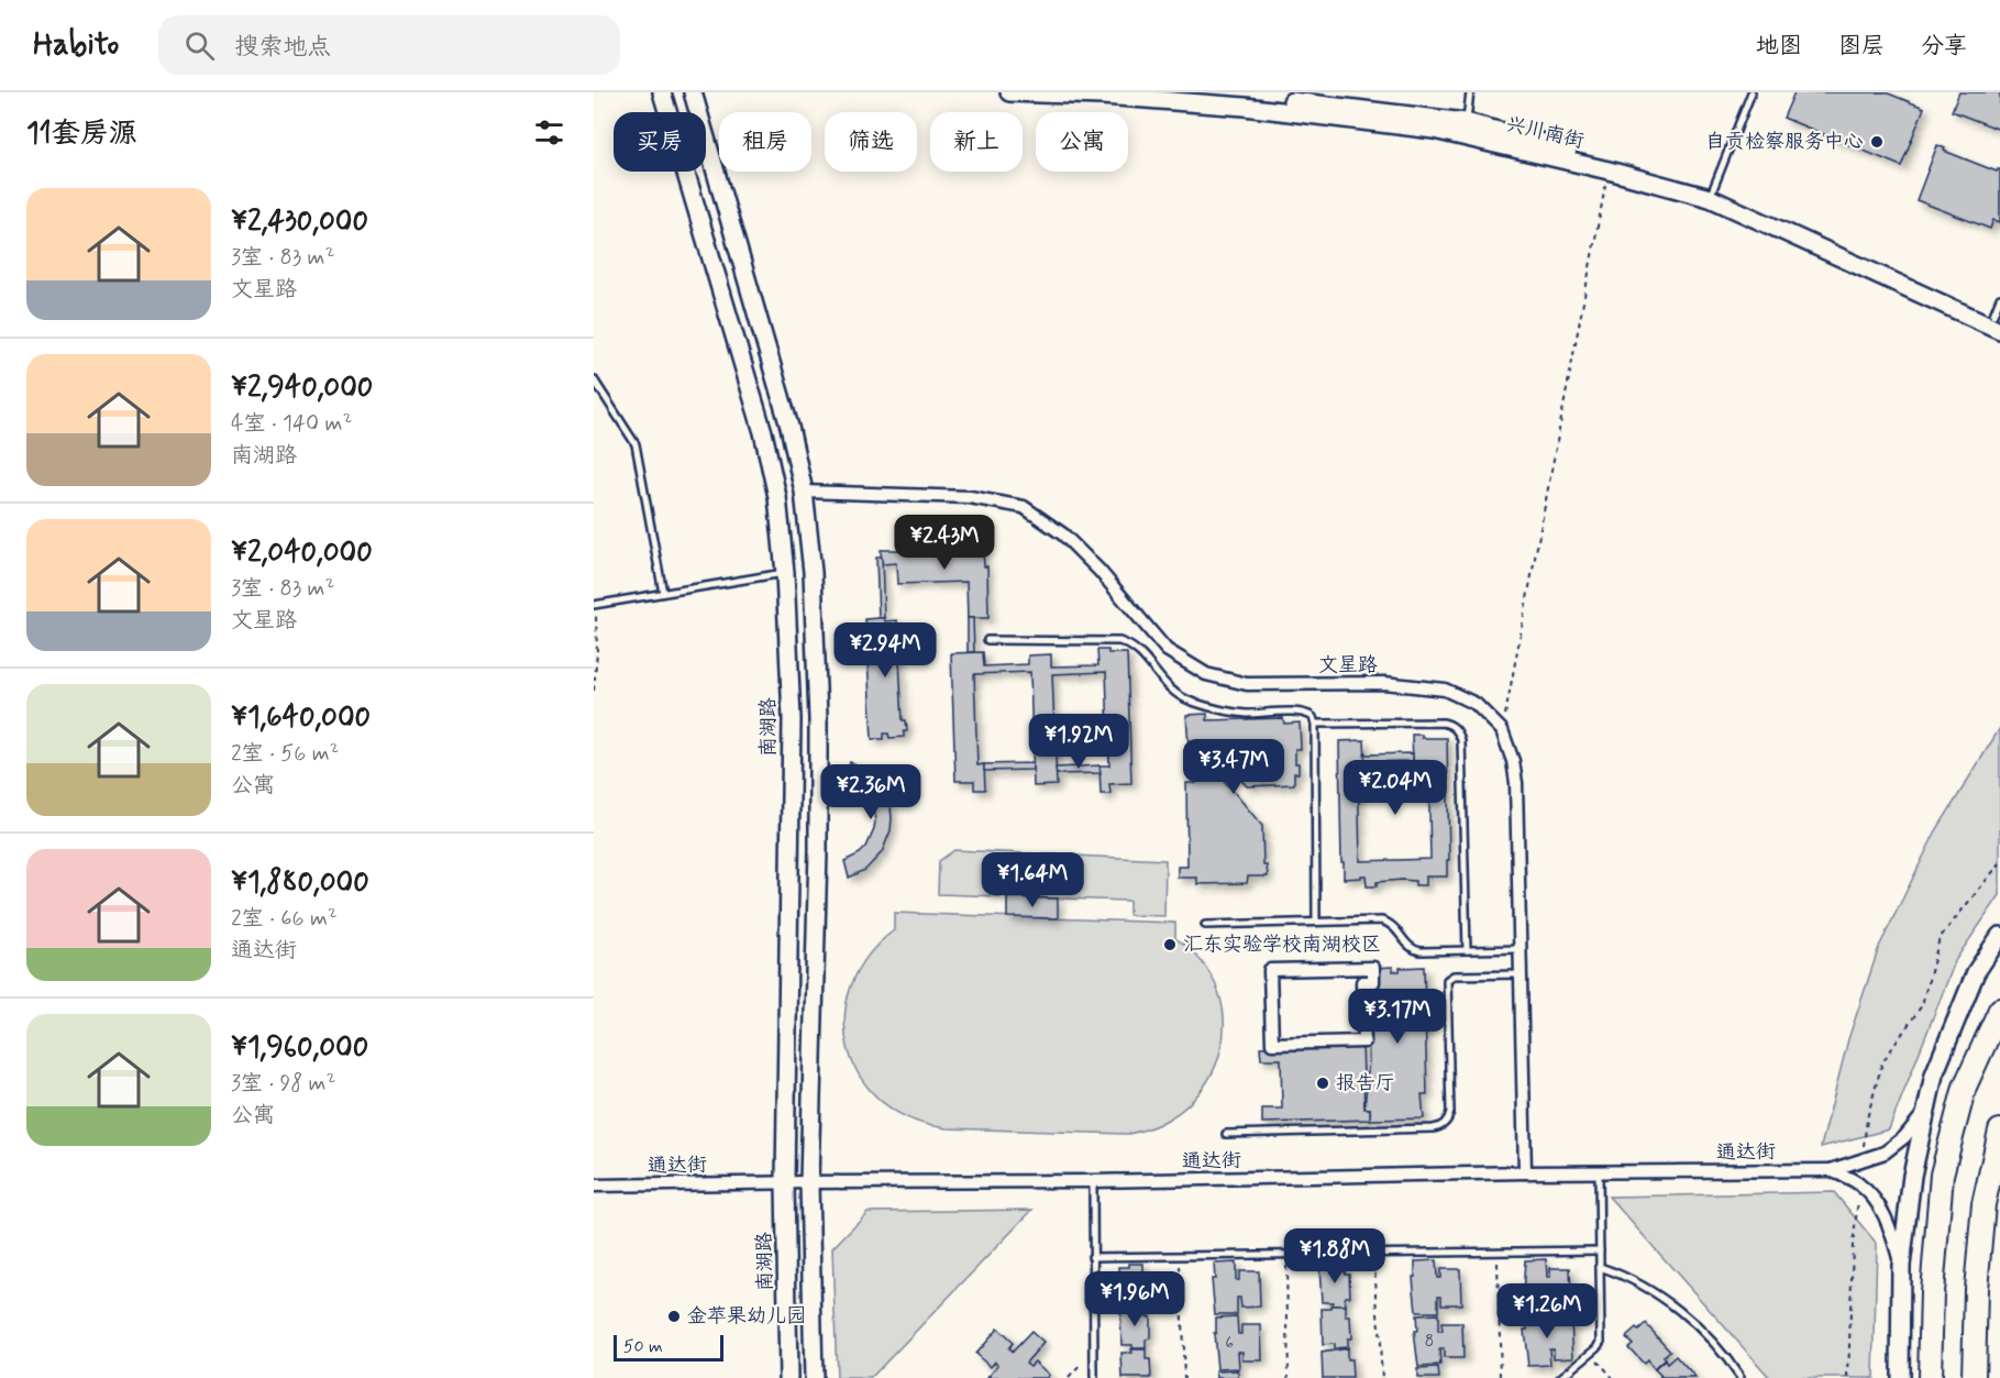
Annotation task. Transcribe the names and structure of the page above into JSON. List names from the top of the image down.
{
  "streets": {
    "main road": ["兴川南街", "南湖路"],
    "street": ["文星路", "通达街"]
  },
  "crossings": [
    ["文星路", "通达街"],
    ["南湖路", "通达街"]
  ],
  "places": [
    "自贡检察服务中心",
    "汇东实验学校南湖校区",
    "报告厅",
    "金苹果幼儿园"
  ],
  "house_numbers": ["8", "6"],
  "scale_bar": "50 m",
  "page": {
    "header": "Habito",
    "search": "搜索地点",
    "nav": ["地图", "图层", "分享"],
    "heading": "11套房源",
    "chip": [
      "买房",
      "租房",
      "筛选",
      "新上",
      "公寓"
    ],
    "list": [
      {
        "name": "¥2,430,000",
        "note": "3室 · 83 m² · 文星路"
      },
      {
        "name": "¥2,940,000",
        "note": "4室 · 140 m² · 南湖路"
      },
      {
        "name": "¥2,040,000",
        "note": "3室 · 83 m² · 文星路"
      },
      {
        "name": "¥1,640,000",
        "note": "2室 · 56 m² · 公寓"
      },
      {
        "name": "¥1,880,000",
        "note": "2室 · 66 m² · 通达街"
      },
      {
        "name": "¥1,960,000",
        "note": "3室 · 98 m² · 公寓"
      }
    ],
    "price": [
      "¥2.43M",
      "¥2.94M",
      "¥1.92M",
      "¥3.47M",
      "¥2.04M",
      "¥2.36M",
      "¥1.64M",
      "¥3.17M",
      "¥1.88M",
      "¥1.96M",
      "¥1.26M"
    ],
    "scale": "50 m"
  }
}
